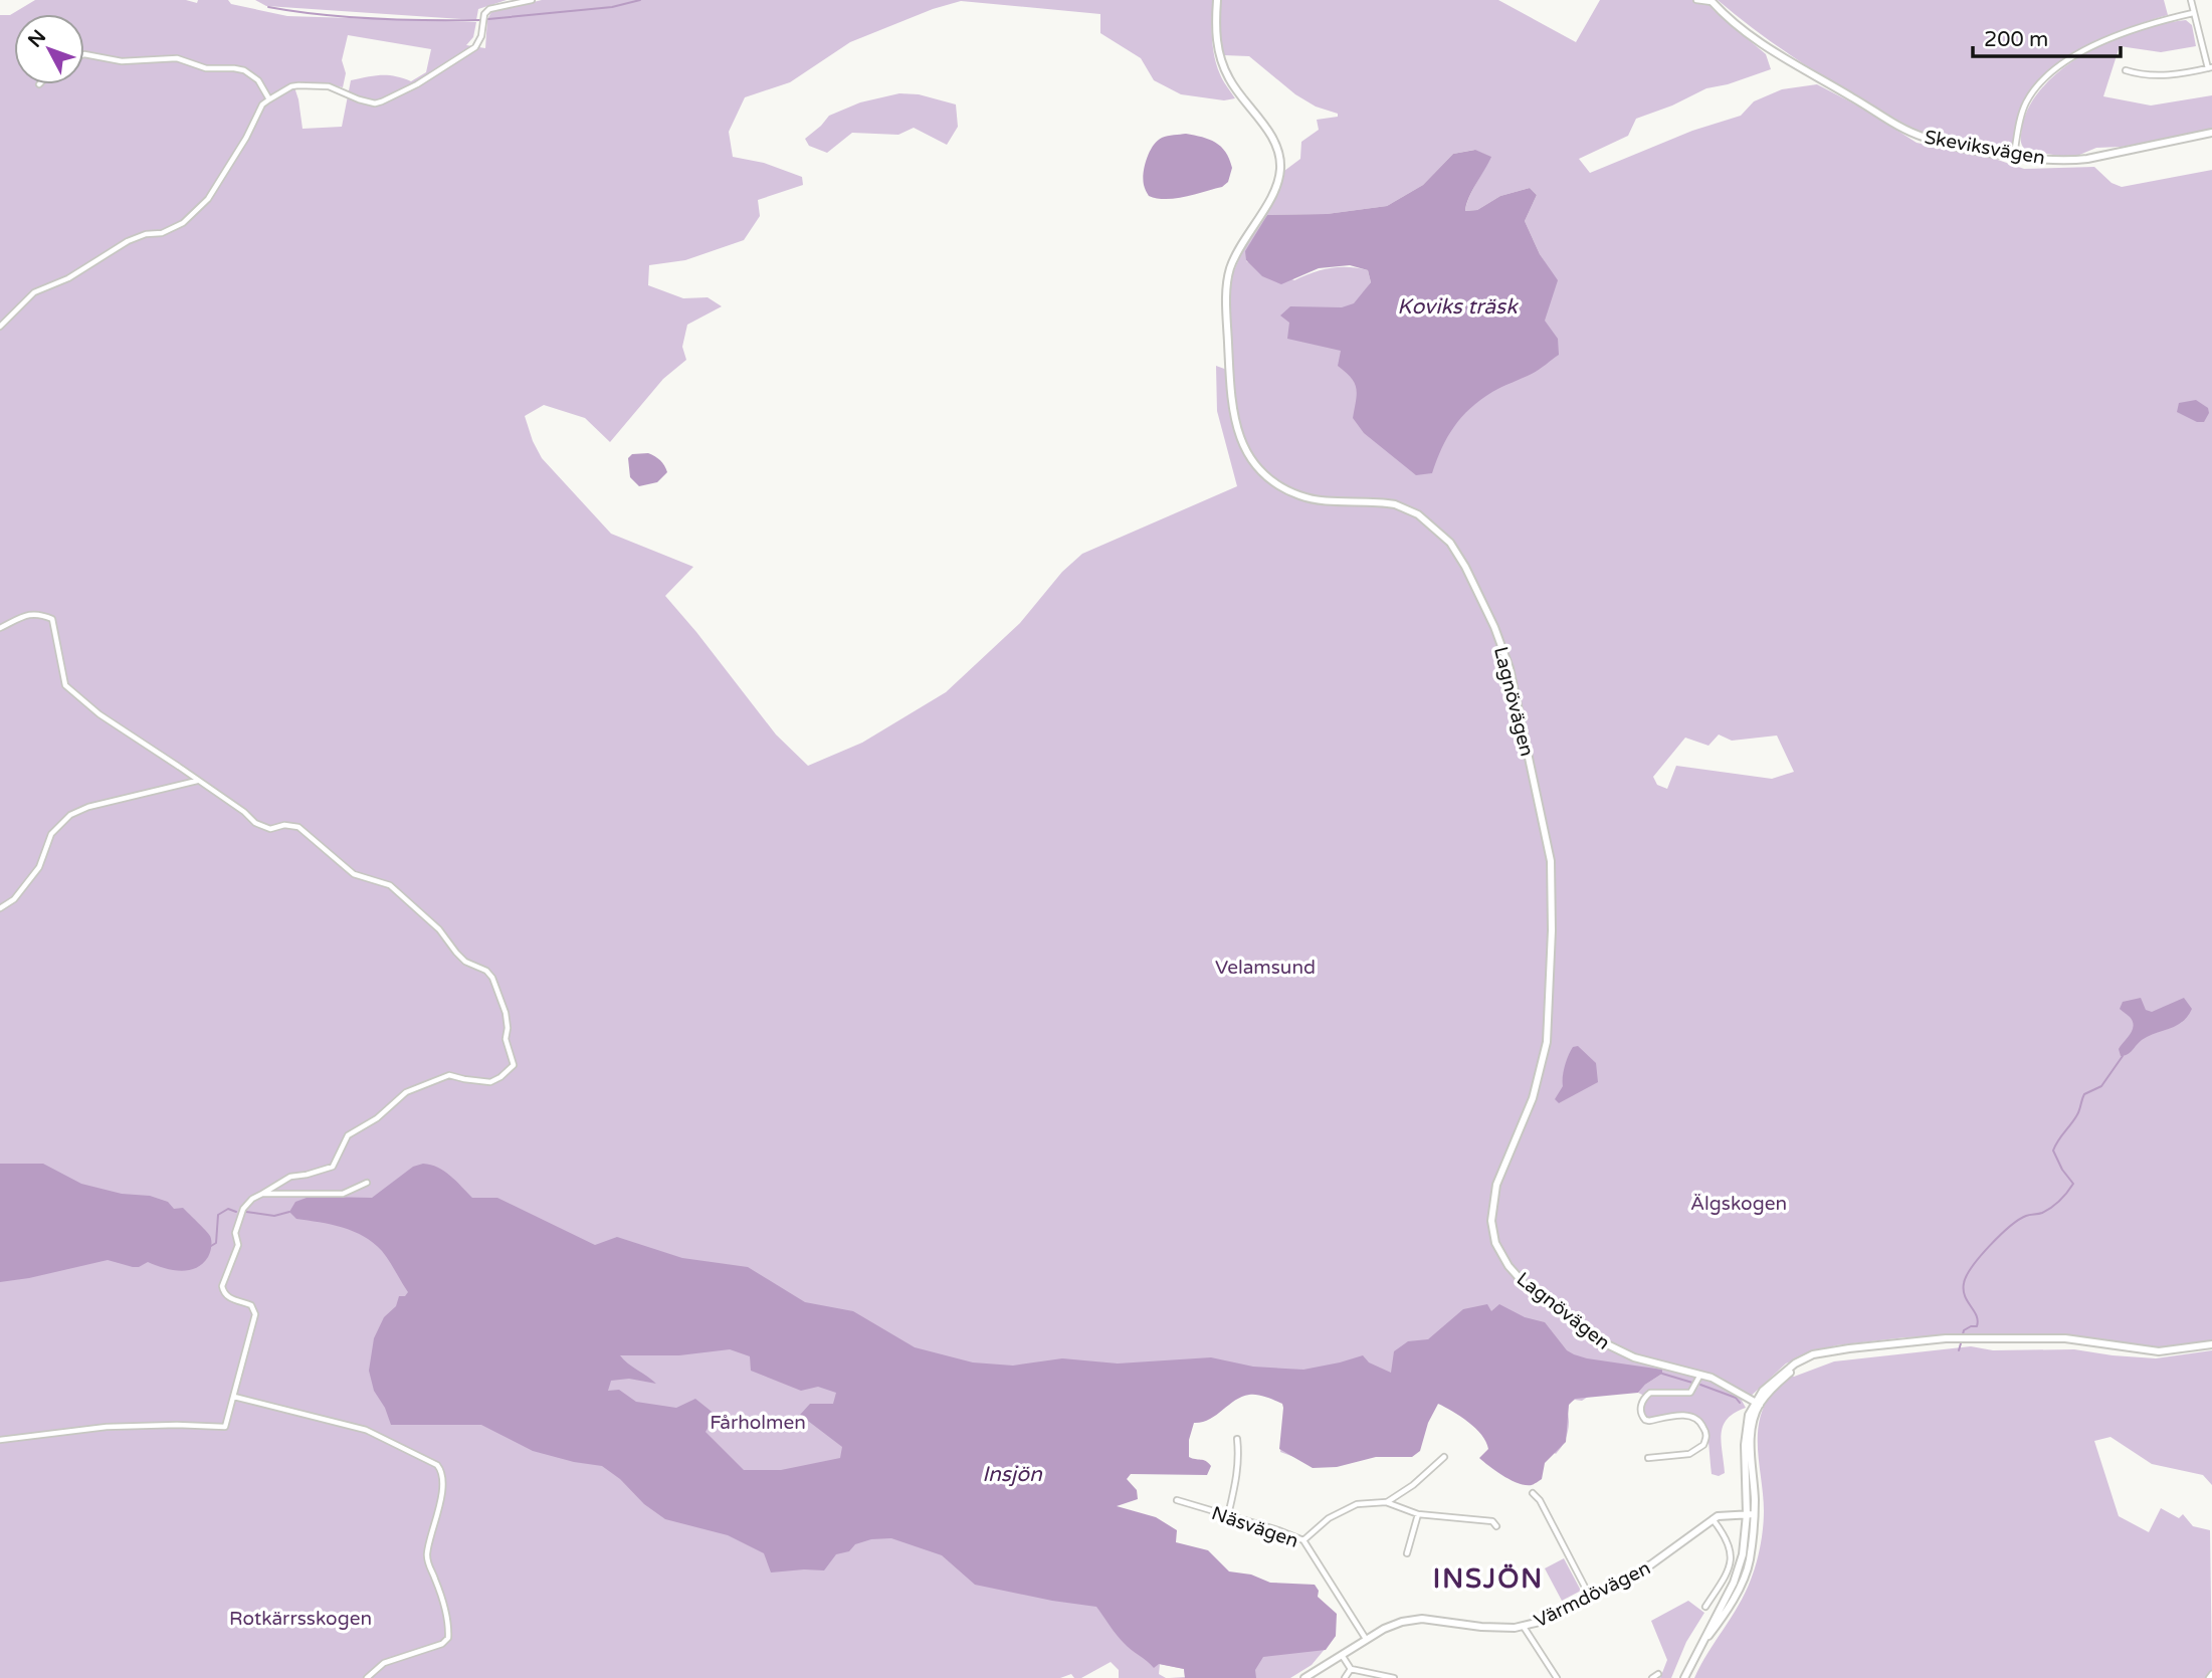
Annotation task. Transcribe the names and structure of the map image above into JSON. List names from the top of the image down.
{
  "streets": {
    "street": [
      "Skeviksvägen",
      "Lagnövägen",
      "Näsvägen",
      "Värmdövägen"
    ]
  },
  "crossings": [
    ["Näsvägen", "Värmdövägen"]
  ],
  "districts": ["INSJÖN"],
  "water": ["Koviks träsk", "Insjön"],
  "parks": [
    "Velamsund",
    "Älgskogen",
    "Fårholmen",
    "Rotkärrsskogen"
  ],
  "scale_bar": "200 m",
  "north": "top left"
}
